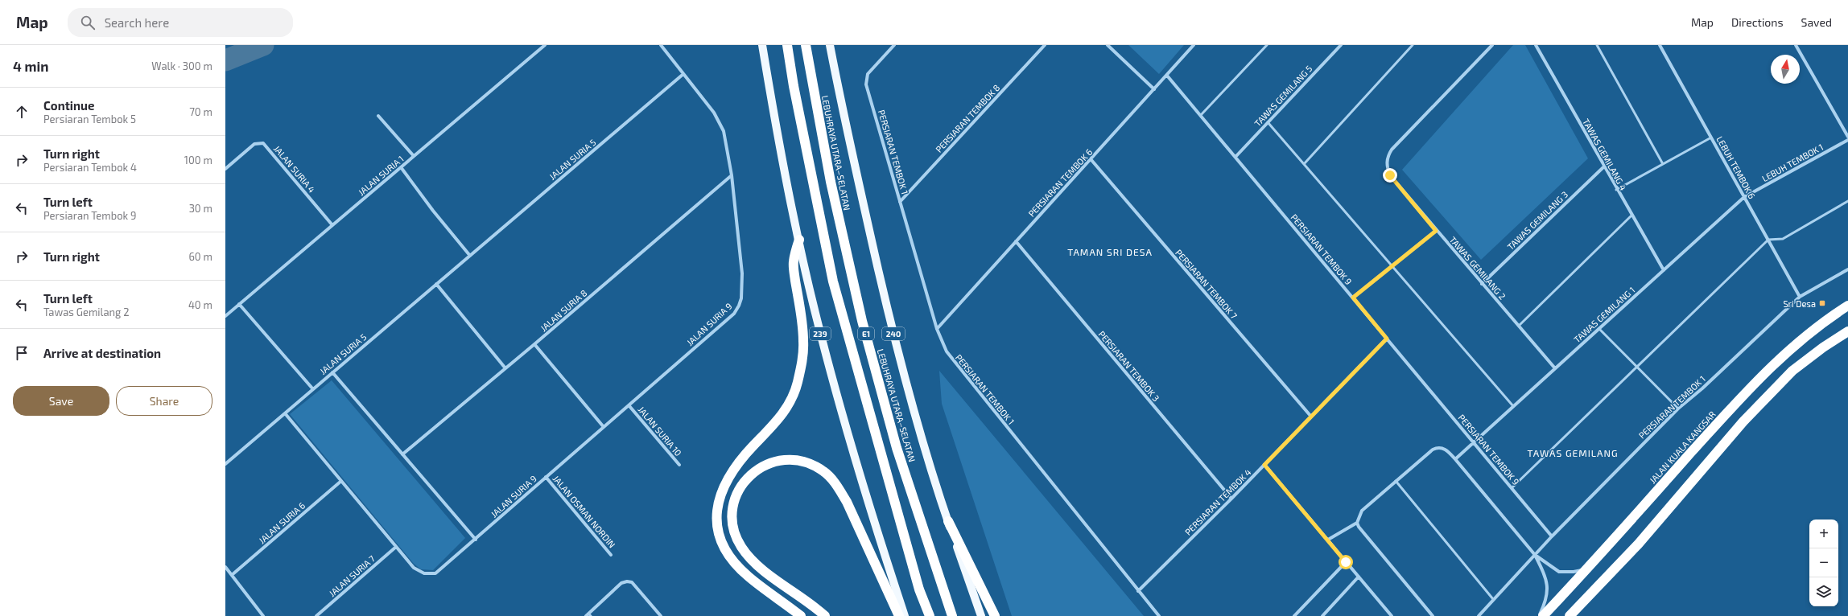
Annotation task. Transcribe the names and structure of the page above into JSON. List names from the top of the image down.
{
  "streets": {
    "highway": ["LEBUHRAYA UTARA–SELATAN", "E1", "JALAN KUALA KANGSAR"],
    "main road": ["239", "240"],
    "street": [
      "TAWAS GEMILANG 5",
      "PERSIARAN TEMBOK 8",
      "PERSIARAN TEMBOK 1",
      "TAWAS GEMILANG 4",
      "JALAN SURIA 5",
      "LEBUH TEMBOK 1",
      "LEBUH TEMBOK 6",
      "JALAN SURIA 4",
      "JALAN SURIA 1",
      "PERSIARAN TEMBOK 6",
      "TAWAS GEMILANG 3",
      "PERSIARAN TEMBOK 9",
      "TAWAS GEMILANG 2",
      "PERSIARAN TEMBOK 7",
      "JALAN SURIA 8",
      "TAWAS GEMILANG 1",
      "JALAN SURIA 9",
      "PERSIARAN TEMBOK 3",
      "JALAN SURIA 10",
      "PERSIARAN TEMBOK 4",
      "JALAN OSMAN NORDIN",
      "JALAN SURIA 6",
      "JALAN SURIA 7"
    ]
  },
  "crossings": [
    ["TAWAS GEMILANG 5", "PERSIARAN TEMBOK 9"],
    ["PERSIARAN TEMBOK 8", "PERSIARAN TEMBOK 1"],
    ["PERSIARAN TEMBOK 1", "LEBUH TEMBOK 6"],
    ["PERSIARAN TEMBOK 1", "PERSIARAN TEMBOK 6"],
    ["PERSIARAN TEMBOK 1", "PERSIARAN TEMBOK 9"],
    ["PERSIARAN TEMBOK 1", "PERSIARAN TEMBOK 4"],
    ["TAWAS GEMILANG 4", "TAWAS GEMILANG 3"],
    ["TAWAS GEMILANG 4", "TAWAS GEMILANG 1"],
    ["JALAN SURIA 5", "JALAN SURIA 9"],
    ["LEBUH TEMBOK 1", "LEBUH TEMBOK 6"],
    ["LEBUH TEMBOK 1", "TAWAS GEMILANG 1"],
    ["LEBUH TEMBOK 6", "TAWAS GEMILANG 1"],
    ["JALAN SURIA 4", "JALAN SURIA 1"],
    ["PERSIARAN TEMBOK 6", "PERSIARAN TEMBOK 9"],
    ["PERSIARAN TEMBOK 6", "PERSIARAN TEMBOK 7"],
    ["PERSIARAN TEMBOK 6", "PERSIARAN TEMBOK 3"],
    ["TAWAS GEMILANG 3", "TAWAS GEMILANG 2"],
    ["PERSIARAN TEMBOK 9", "TAWAS GEMILANG 1"],
    ["PERSIARAN TEMBOK 9", "PERSIARAN TEMBOK 4"],
    ["TAWAS GEMILANG 2", "TAWAS GEMILANG 1"],
    ["PERSIARAN TEMBOK 7", "PERSIARAN TEMBOK 4"],
    ["JALAN SURIA 8", "JALAN SURIA 9"],
    ["JALAN SURIA 9", "JALAN SURIA 10"],
    ["JALAN SURIA 9", "JALAN OSMAN NORDIN"],
    ["JALAN SURIA 9", "JALAN SURIA 6"],
    ["JALAN SURIA 9", "JALAN SURIA 7"],
    ["PERSIARAN TEMBOK 3", "PERSIARAN TEMBOK 4"]
  ],
  "districts": ["TAMAN SRI DESA", "TAWAS GEMILANG"],
  "places": {
    "transit": ["Sri Desa"]
  },
  "north": "top",
  "page": {
    "header": "Map",
    "search": "Search here",
    "nav": ["Map", "Directions", "Saved"],
    "heading": ["4 min", "Walk · 300 m"],
    "list": [
      ["Continue", "Persiaran Tembok 5", "70 m"],
      ["Turn right", "Persiaran Tembok 4", "100 m"],
      ["Turn left", "Persiaran Tembok 9", "30 m"],
      ["Turn right", "60 m"],
      ["Turn left", "Tawas Gemilang 2", "40 m"],
      "Arrive at destination"
    ],
    "buttons": ["Save", "Share"],
    "map_buttons": ["+", "−"]
  }
}
